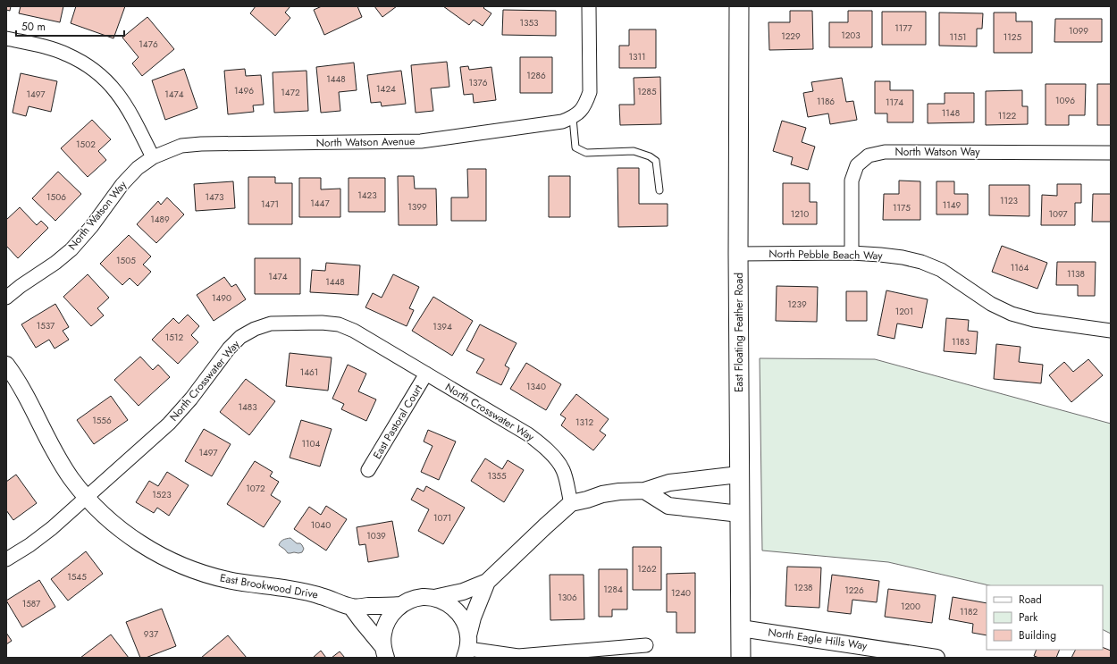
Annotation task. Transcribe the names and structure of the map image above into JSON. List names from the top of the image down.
{
  "streets": {
    "main road": ["East Floating Feather Road"],
    "street": [
      "North Watson Avenue",
      "North Watson Way",
      "North Pebble Beach Way",
      "North Crosswater Way",
      "East Pastoral Court",
      "East Brookwood Drive",
      "North Eagle Hills Way"
    ]
  },
  "crossings": [
    ["North Watson Avenue", "North Watson Way"],
    ["North Watson Way", "North Pebble Beach Way"],
    ["North Pebble Beach Way", "East Floating Feather Road"],
    ["East Floating Feather Road", "North Eagle Hills Way"],
    ["North Crosswater Way", "East Pastoral Court"],
    ["North Crosswater Way", "East Brookwood Drive"]
  ],
  "house_numbers": [
    "1353",
    "1177",
    "1099",
    "1203",
    "1229",
    "1151",
    "1125",
    "1476",
    "1311",
    "1286",
    "1448",
    "1376",
    "1424",
    "1496",
    "1285",
    "1472",
    "1497",
    "1474",
    "1096",
    "1186",
    "1174",
    "1148",
    "1122",
    "1502",
    "1423",
    "1506",
    "1473",
    "1123",
    "1447",
    "1471",
    "1149",
    "1399",
    "1175",
    "1210",
    "1097",
    "1489",
    "1505",
    "1164",
    "1138",
    "1474",
    "1448",
    "1490",
    "1239",
    "1201",
    "1537",
    "1394",
    "1512",
    "1183",
    "1461",
    "1340",
    "1483",
    "1556",
    "1312",
    "1104",
    "1497",
    "1355",
    "1072",
    "1523",
    "1071",
    "1040",
    "1039",
    "1262",
    "1545",
    "1238",
    "1284",
    "1226",
    "1240",
    "1306",
    "1587",
    "1200",
    "1182",
    "937"
  ],
  "legend": ["Road", "Park", "Building"],
  "scale_bar": "50 m"
}
